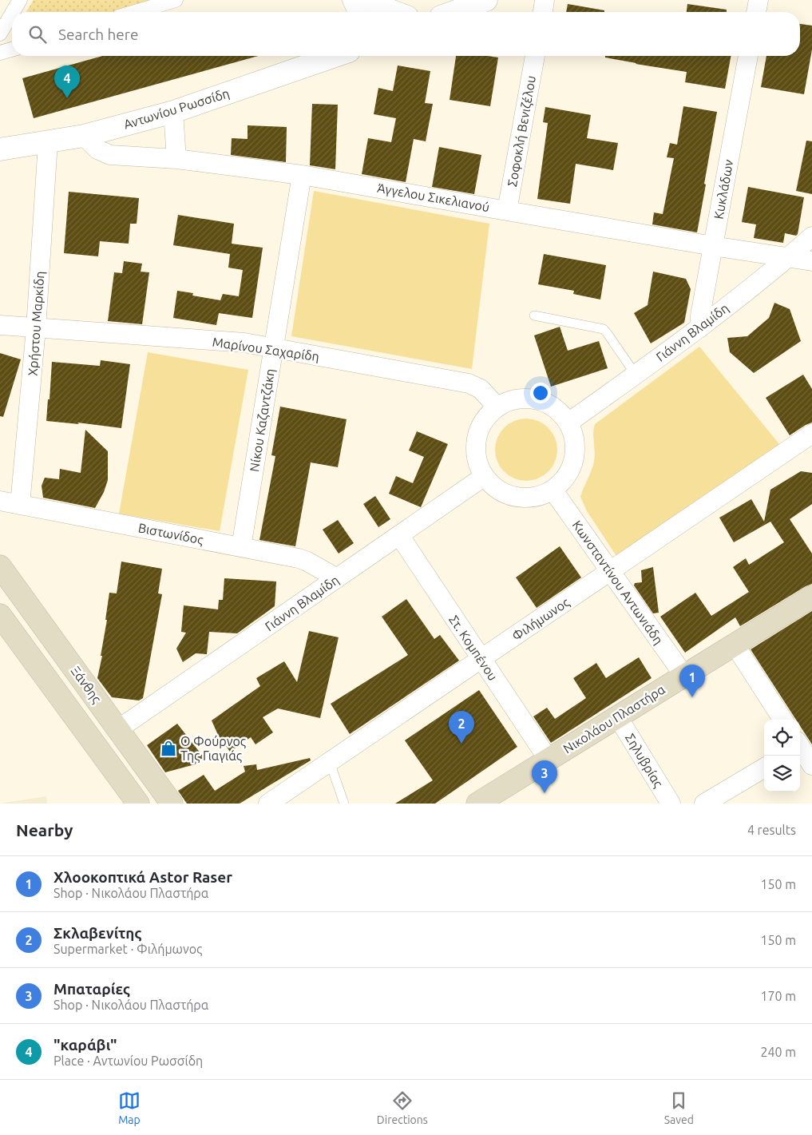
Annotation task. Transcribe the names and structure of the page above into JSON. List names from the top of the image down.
{
  "streets": {
    "main road": ["Ξάνθης", "Νικολάου Πλαστήρα"],
    "street": [
      "Αντωνίου Ρωσσίδη",
      "Σοφοκλή Βενιζέλου",
      "Κυκλάδων",
      "Άγγελου Σικελιανού",
      "Χρήστου Μαρκίδη",
      "Γιάννη Βλαμίδη",
      "Μαρίνου Σαχαρίδη",
      "Νίκου Καζαντζάκη",
      "Βιστωνίδος",
      "Κωνσταντίνου Αντωνιάδη",
      "Φιλήμωνος",
      "Στ. Κομπένου",
      "Σηλυβρίας"
    ]
  },
  "crossings": [
    ["Αντωνίου Ρωσσίδη", "Άγγελου Σικελιανού"],
    ["Αντωνίου Ρωσσίδη", "Χρήστου Μαρκίδη"],
    ["Σοφοκλή Βενιζέλου", "Άγγελου Σικελιανού"],
    ["Κυκλάδων", "Άγγελου Σικελιανού"],
    ["Κυκλάδων", "Γιάννη Βλαμίδη"],
    ["Άγγελου Σικελιανού", "Γιάννη Βλαμίδη"],
    ["Άγγελου Σικελιανού", "Νίκου Καζαντζάκη"],
    ["Χρήστου Μαρκίδη", "Μαρίνου Σαχαρίδη"],
    ["Χρήστου Μαρκίδη", "Βιστωνίδος"],
    ["Γιάννη Βλαμίδη", "Μαρίνου Σαχαρίδη"],
    ["Γιάννη Βλαμίδη", "Βιστωνίδος"],
    ["Γιάννη Βλαμίδη", "Κωνσταντίνου Αντωνιάδη"],
    ["Γιάννη Βλαμίδη", "Στ. Κομπένου"],
    ["Γιάννη Βλαμίδη", "Ξάνθης"],
    ["Μαρίνου Σαχαρίδη", "Νίκου Καζαντζάκη"],
    ["Μαρίνου Σαχαρίδη", "Κωνσταντίνου Αντωνιάδη"],
    ["Νίκου Καζαντζάκη", "Βιστωνίδος"],
    ["Κωνσταντίνου Αντωνιάδη", "Φιλήμωνος"],
    ["Κωνσταντίνου Αντωνιάδη", "Νικολάου Πλαστήρα"],
    ["Φιλήμωνος", "Στ. Κομπένου"],
    ["Στ. Κομπένου", "Νικολάου Πλαστήρα"],
    ["Νικολάου Πλαστήρα", "Σηλυβρίας"]
  ],
  "places": {
    "shop": ["Ο Φούρνος Της Γιαγιάς"]
  },
  "page": {
    "search": "Search here",
    "pins": [
      "4",
      "1",
      "2",
      "3"
    ],
    "heading": ["Nearby", "4 results"],
    "list": [
      {
        "mark": "1",
        "name": "Χλοοκοπτικά Astor Raser",
        "note": "Shop · Νικολάου Πλαστήρα",
        "value": "150 m"
      },
      {
        "mark": "2",
        "name": "Σκλαβενίτης",
        "note": "Supermarket · Φιλήμωνος",
        "value": "150 m"
      },
      {
        "mark": "3",
        "name": "Μπαταρίες",
        "note": "Shop · Νικολάου Πλαστήρα",
        "value": "170 m"
      },
      {
        "mark": "4",
        "name": "\"καράβι\"",
        "note": "Place · Αντωνίου Ρωσσίδη",
        "value": "240 m"
      }
    ],
    "nav": ["Map", "Directions", "Saved"]
  }
}
